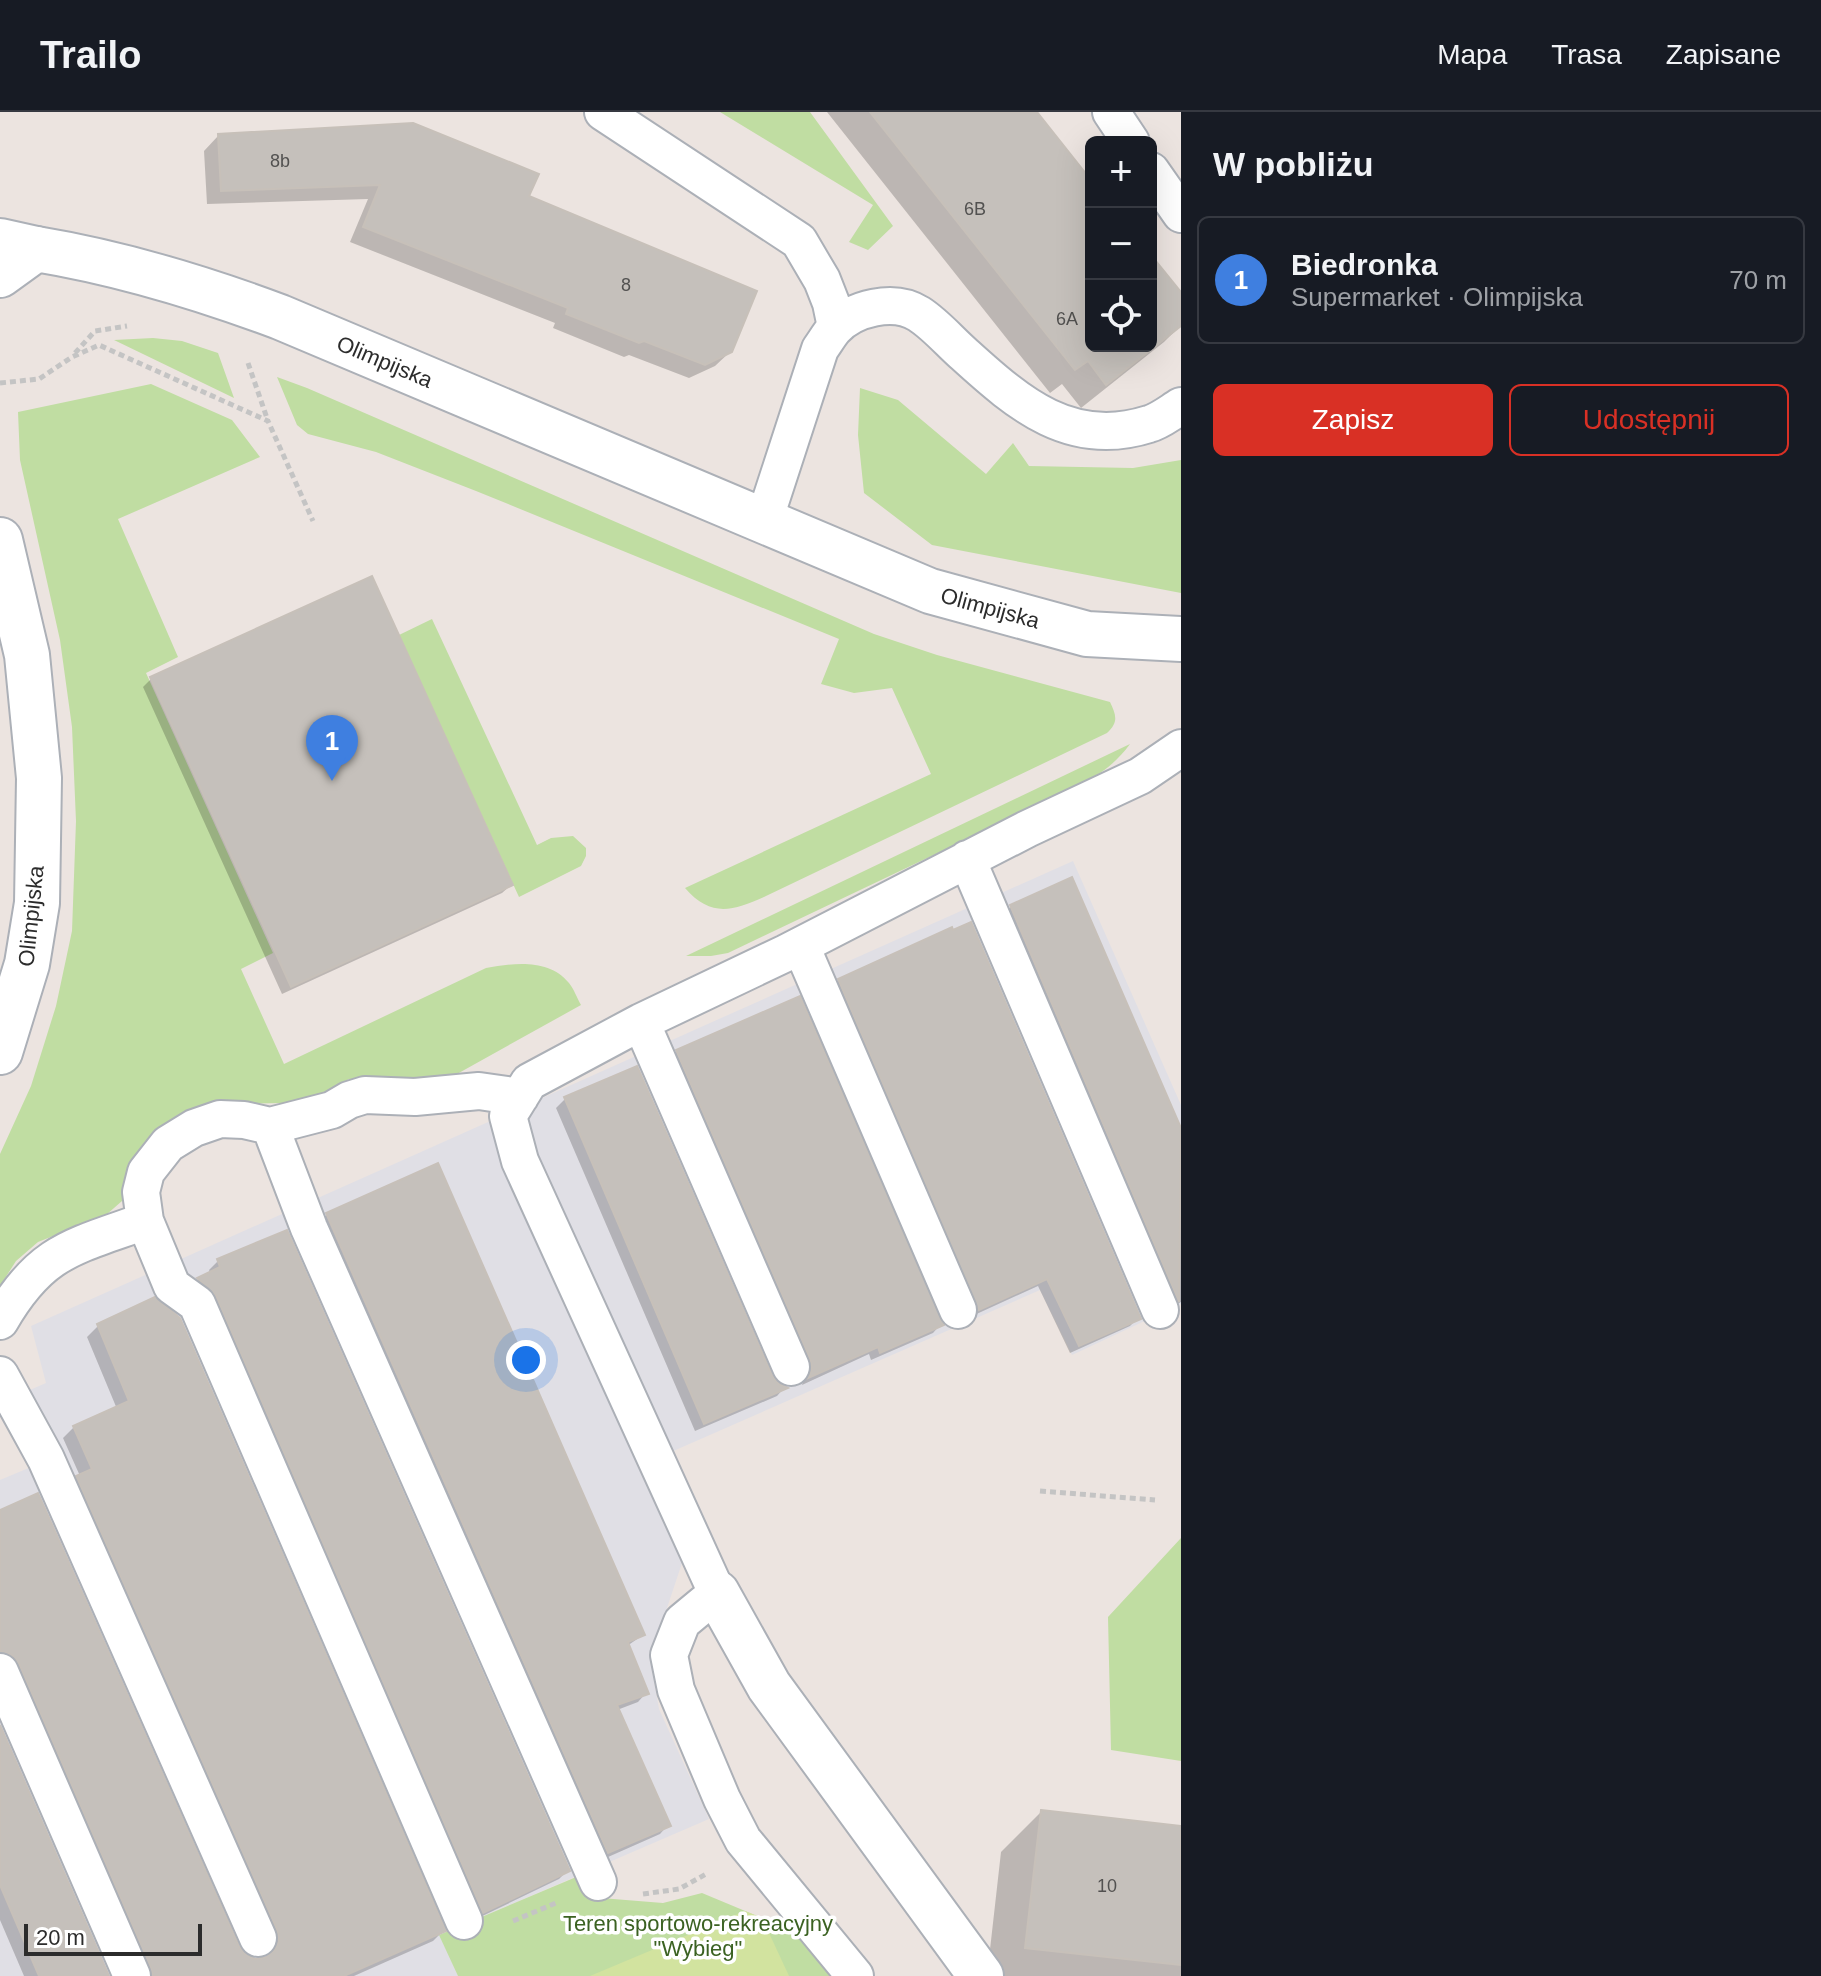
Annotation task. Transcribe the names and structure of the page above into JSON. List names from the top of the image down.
{
  "streets": {
    "street": ["Olimpijska"]
  },
  "parks": ["Teren sportowo-rekreacyjny \"Wybieg\""],
  "house_numbers": [
    "8b",
    "6B",
    "8",
    "6A",
    "10"
  ],
  "scale_bar": "20 m",
  "page": {
    "header": "Trailo",
    "nav": ["Mapa", "Trasa", "Zapisane"],
    "heading": "W pobliżu",
    "map_buttons": ["+", "−"],
    "list": [
      {
        "mark": "1",
        "name": "Biedronka",
        "note": "Supermarket · Olimpijska",
        "value": "70 m"
      }
    ],
    "buttons": ["Zapisz", "Udostępnij"],
    "pins": "1",
    "scale": "20 m"
  }
}
